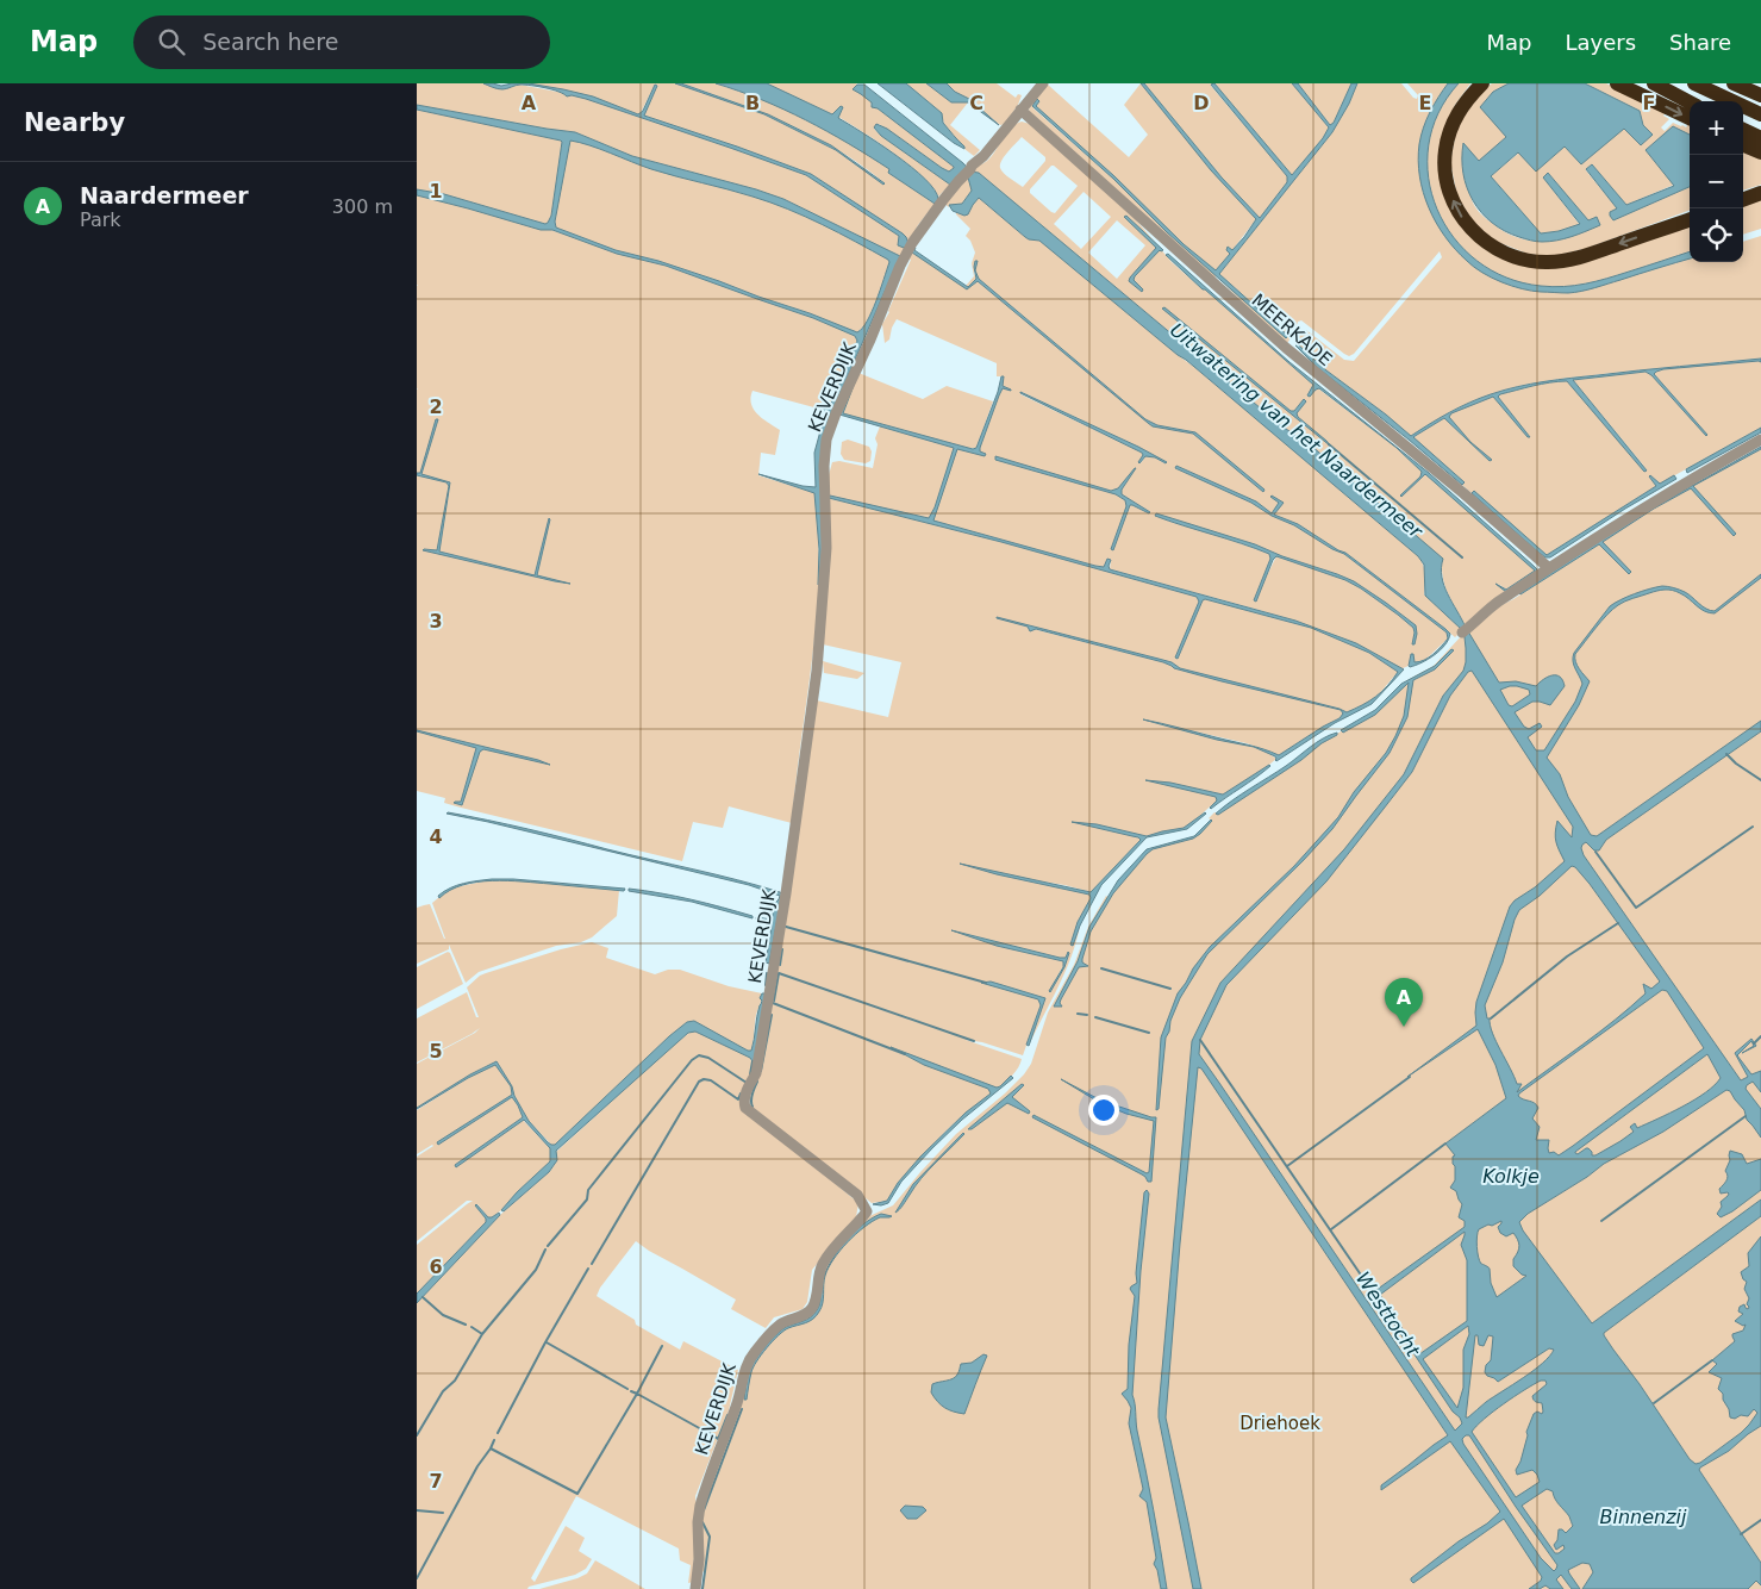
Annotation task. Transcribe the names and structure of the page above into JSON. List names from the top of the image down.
{
  "streets": {
    "street": ["MEERKADE", "KEVERDIJK"]
  },
  "crossings": [
    ["MEERKADE", "KEVERDIJK"]
  ],
  "water": [
    "Uitwatering van het Naardermeer",
    "Kolkje",
    "Westtocht",
    "Binnenzij"
  ],
  "parks": ["Driehoek"],
  "page": {
    "header": "Map",
    "search": "Search here",
    "nav": ["Map", "Layers", "Share"],
    "heading": "Nearby",
    "map_buttons": ["+", "−"],
    "list": [
      {
        "mark": "A",
        "name": "Naardermeer",
        "note": "Park",
        "value": "300 m"
      }
    ],
    "pins": "A"
  },
  "grid": {
    "columns": [
      "A",
      "B",
      "C",
      "D",
      "E",
      "F"
    ],
    "rows": [
      "1",
      "2",
      "3",
      "4",
      "5",
      "6",
      "7"
    ]
  }
}
